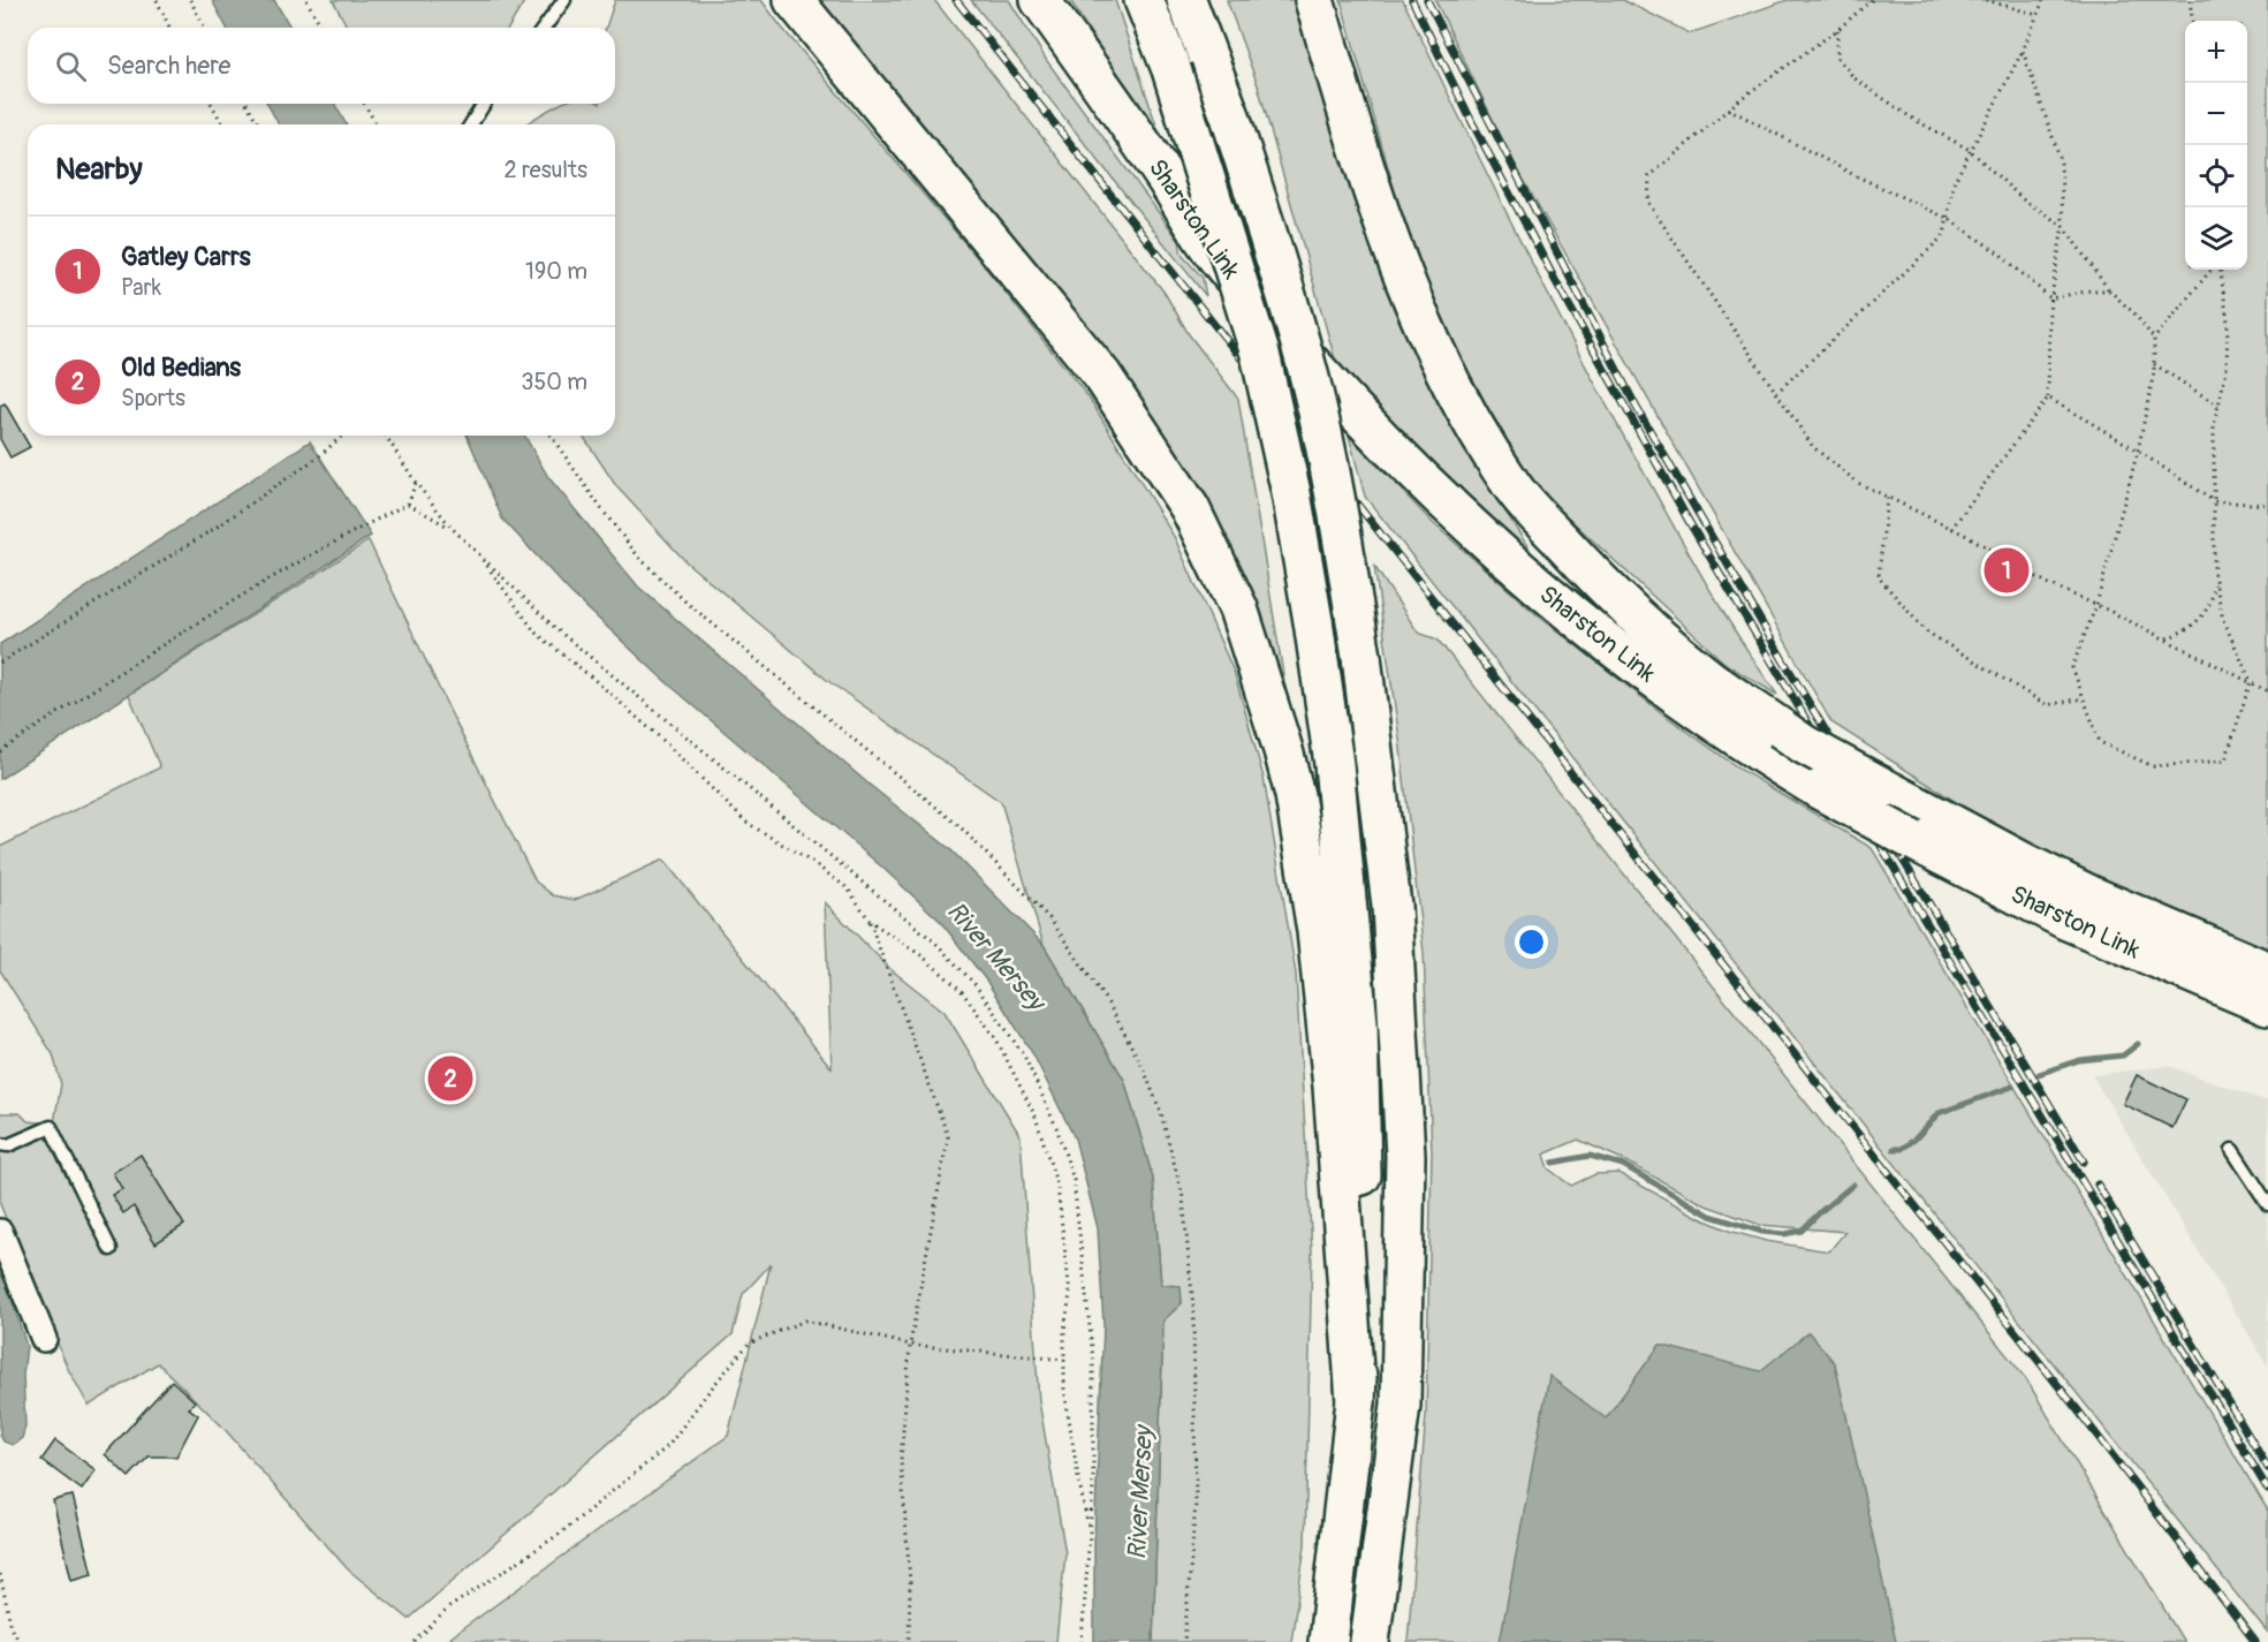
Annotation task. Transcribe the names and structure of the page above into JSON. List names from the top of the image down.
{
  "streets": {
    "highway": ["Sharston Link"]
  },
  "water": ["River Mersey"],
  "page": {
    "map_buttons": ["+", "−"],
    "search": "Search here",
    "heading": ["Nearby", "2 results"],
    "list": [
      {
        "mark": "1",
        "name": "Gatley Carrs",
        "note": "Park",
        "value": "190 m"
      },
      {
        "mark": "2",
        "name": "Old Bedians",
        "note": "Sports",
        "value": "350 m"
      }
    ],
    "pins": ["1", "2"]
  }
}
